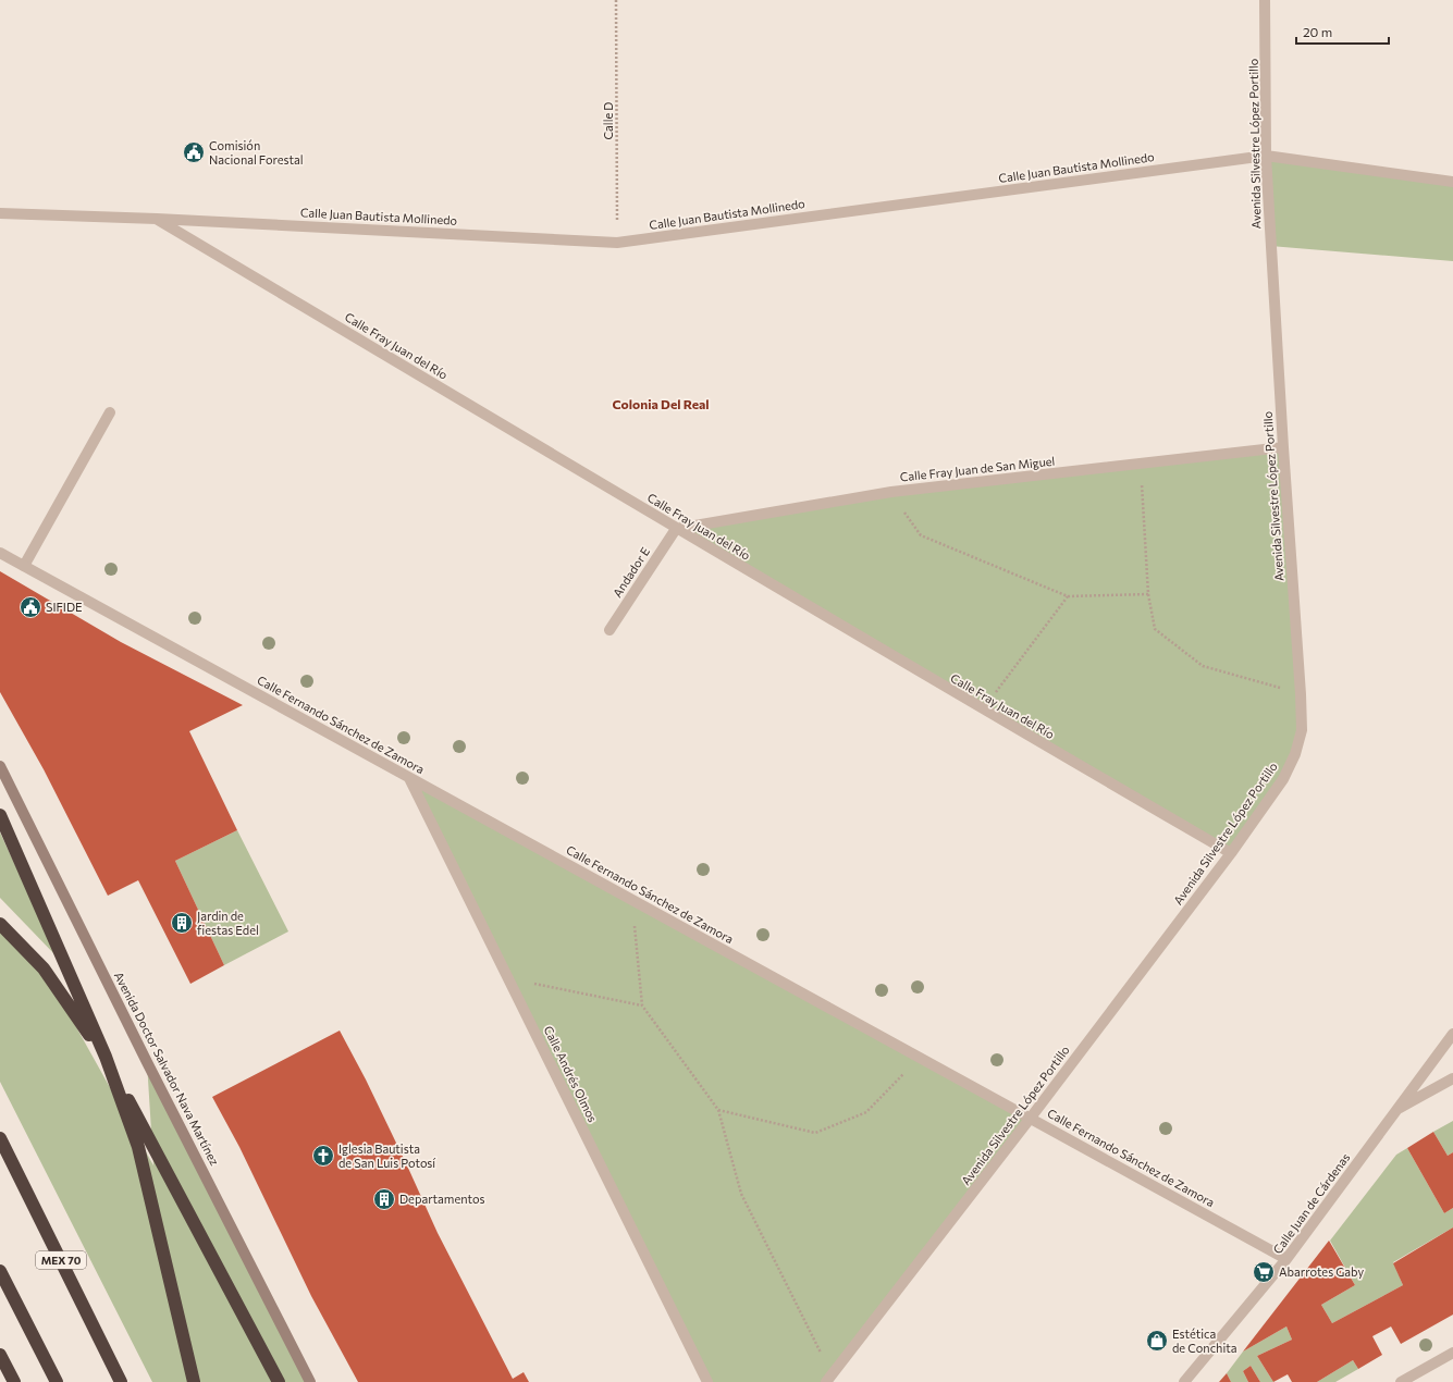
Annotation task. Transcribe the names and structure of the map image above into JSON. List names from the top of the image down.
{
  "streets": {
    "highway": ["MEX 70"],
    "main road": ["Avenida Doctor Salvador Nava Martínez"],
    "street": [
      "Avenida Silvestre López Portillo",
      "Calle Juan Bautista Mollinedo",
      "Calle Fray Juan del Río",
      "Calle Fray Juan de San Miguel",
      "Andador E",
      "Calle Fernando Sánchez de Zamora",
      "Calle Andrés Olmos",
      "Calle Juan de Cárdenas"
    ],
    "path": ["Calle D"]
  },
  "crossings": [
    ["Calle D", "Calle Juan Bautista Mollinedo"],
    ["Avenida Silvestre López Portillo", "Calle Juan Bautista Mollinedo"],
    ["Avenida Silvestre López Portillo", "Calle Fray Juan del Río"],
    ["Avenida Silvestre López Portillo", "Calle Fray Juan de San Miguel"],
    ["Avenida Silvestre López Portillo", "Calle Fernando Sánchez de Zamora"],
    ["Calle Juan Bautista Mollinedo", "Calle Fray Juan del Río"],
    ["Calle Fray Juan del Río", "Calle Fray Juan de San Miguel"],
    ["Calle Fray Juan del Río", "Andador E"],
    ["Calle Fray Juan de San Miguel", "Andador E"],
    ["Calle Fernando Sánchez de Zamora", "Calle Andrés Olmos"],
    ["Calle Fernando Sánchez de Zamora", "Calle Juan de Cárdenas"]
  ],
  "districts": ["Colonia Del Real"],
  "places": {
    "public building": ["Comisión Nacional Forestal", "SIFIDE"],
    "building": ["Jardin de fiestas Edel", "Departamentos"],
    "church": ["Iglesia Bautista de San Luis Potosí"],
    "supermarket": ["Abarrotes Gaby"],
    "shop": ["Estética de Conchita"]
  },
  "scale_bar": "20 m"
}
